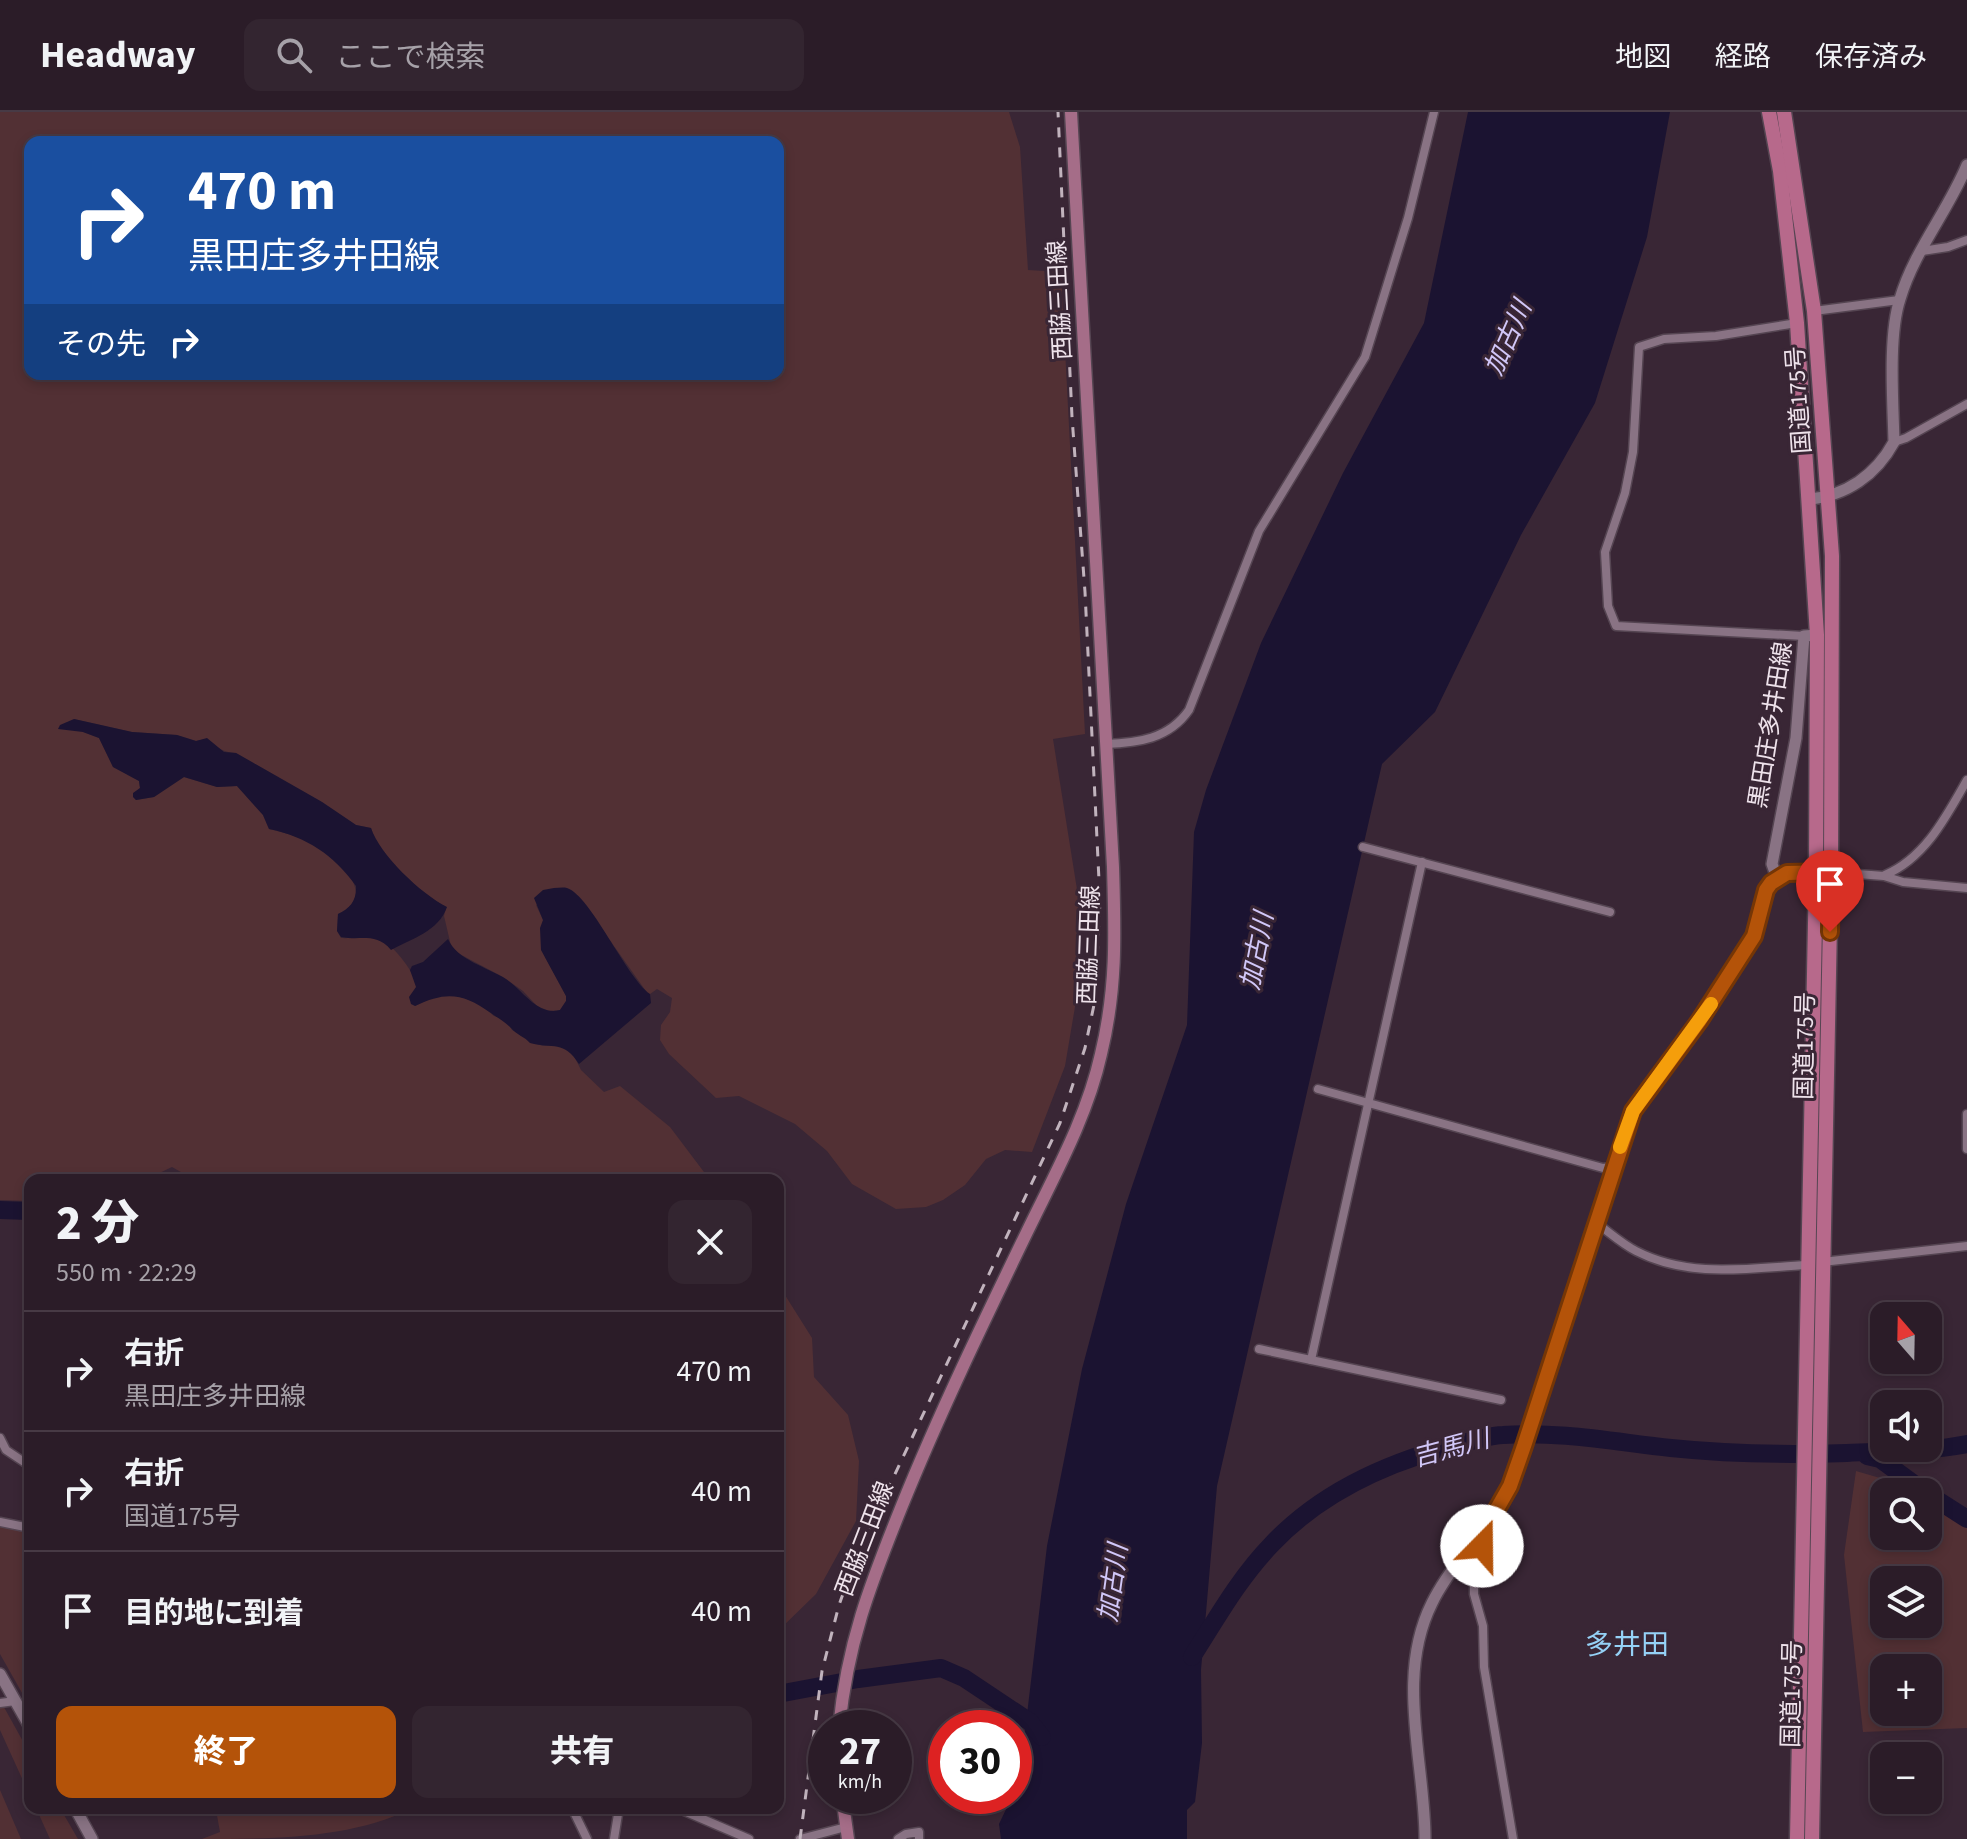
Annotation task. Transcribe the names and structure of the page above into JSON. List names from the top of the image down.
{
  "streets": {
    "highway": ["国道175号"],
    "main road": ["西脇三田線", "黒田庄多井田線"]
  },
  "crossings": [
    ["国道175号", "黒田庄多井田線"]
  ],
  "districts": ["多井田"],
  "water": ["加古川", "吉馬川"],
  "north": "top",
  "page": {
    "header": "Headway",
    "search": "ここで検索",
    "nav": ["地図", "経路", "保存済み"],
    "turn": ["470 m", "黒田庄多井田線"],
    "then": "その先",
    "heading": ["2 分", "550 m · 22:29"],
    "map_buttons": ["+", "−"],
    "list": [
      {
        "name": "右折",
        "note": "黒田庄多井田線",
        "value": "470 m"
      },
      {
        "name": "右折",
        "note": "国道175号",
        "value": "40 m"
      },
      {
        "name": "目的地に到着",
        "value": "40 m"
      }
    ],
    "buttons": ["終了", "共有"],
    "speed": "27 km/h",
    "limit": "30"
  }
}
